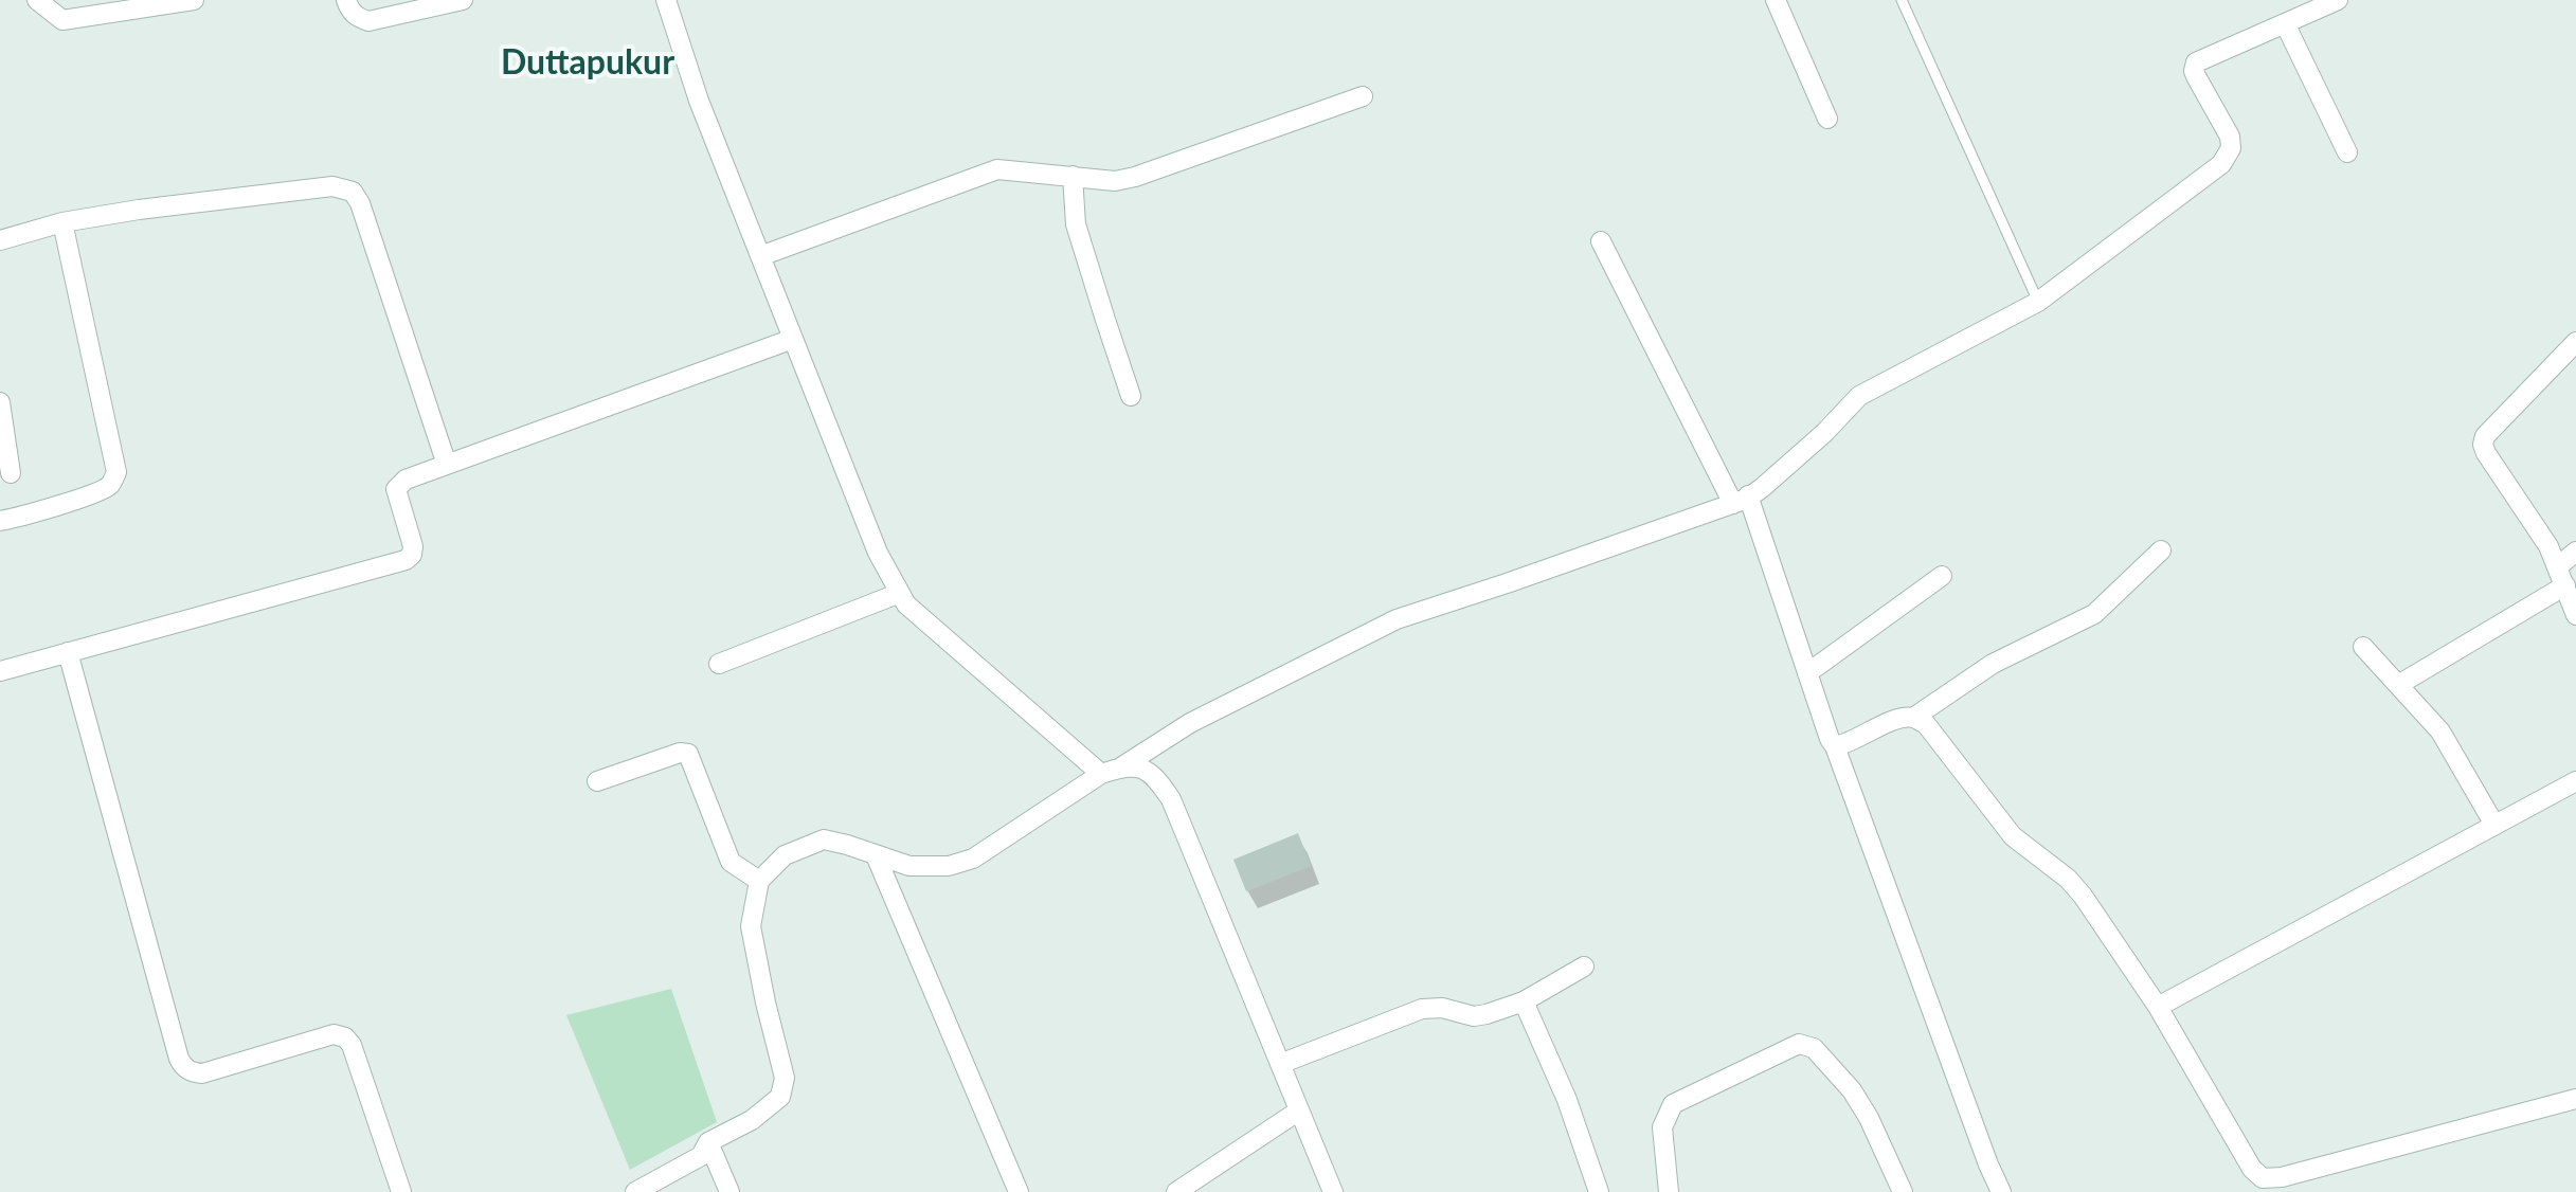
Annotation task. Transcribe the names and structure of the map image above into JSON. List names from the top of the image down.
{
  "districts": ["Duttapukur"]
}
